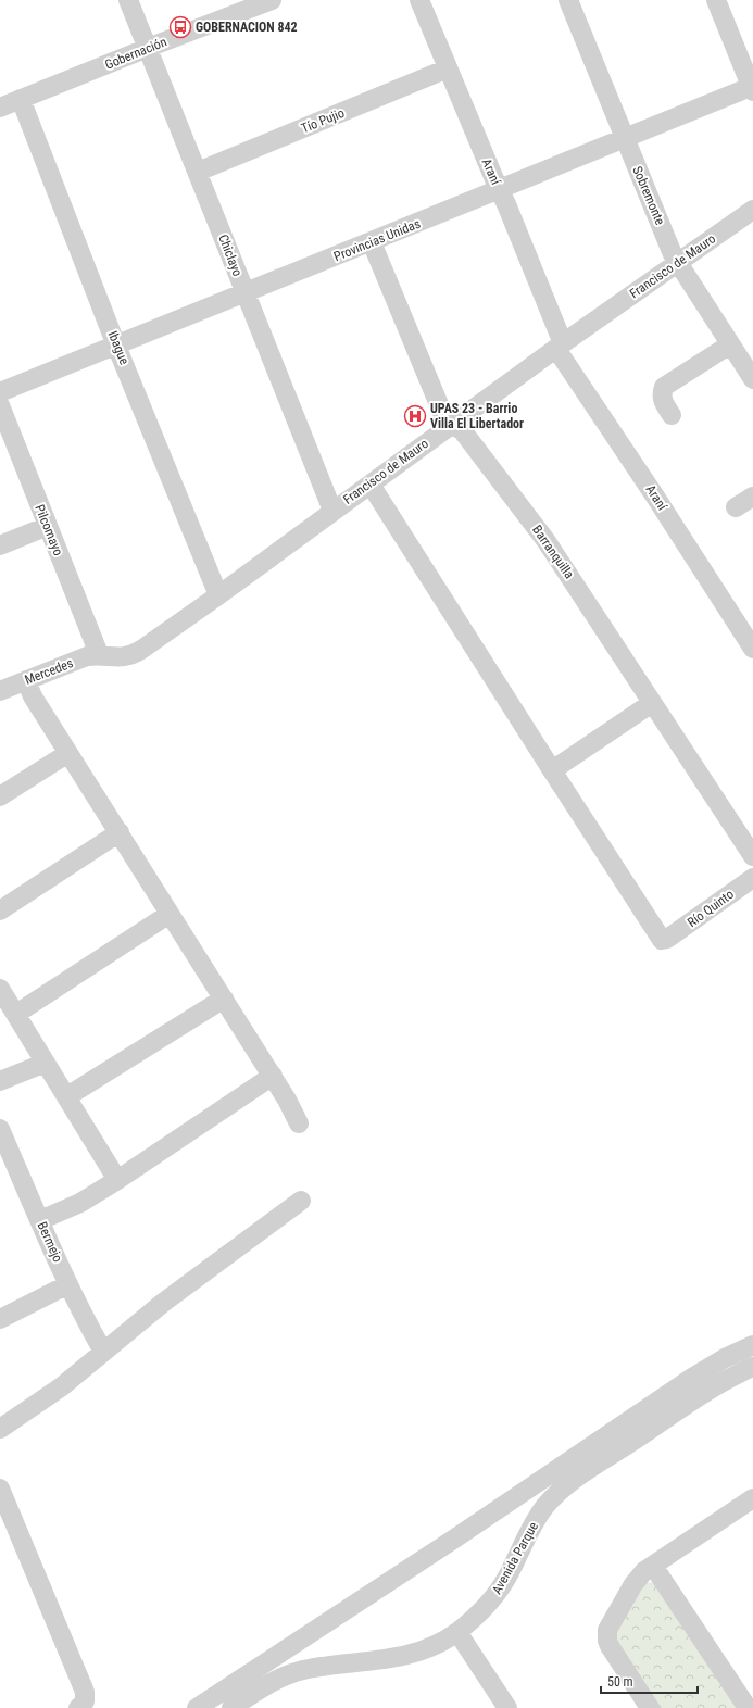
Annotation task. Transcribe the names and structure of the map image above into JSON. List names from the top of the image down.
{
  "streets": {
    "street": [
      "Gobernación",
      "Tío Pujio",
      "Araní",
      "Sobremonte",
      "Provincias Unidas",
      "Chiclayo",
      "Francisco de Mauro",
      "Ibague",
      "Pilcomayo",
      "Barranquilla",
      "Mercedes",
      "Río Quinto",
      "Bermejo",
      "Avenida Parque"
    ]
  },
  "crossings": [
    ["Gobernación", "Chiclayo"],
    ["Gobernación", "Ibague"],
    ["Tío Pujio", "Araní"],
    ["Tío Pujio", "Chiclayo"],
    ["Araní", "Provincias Unidas"],
    ["Araní", "Francisco de Mauro"],
    ["Sobremonte", "Provincias Unidas"],
    ["Sobremonte", "Francisco de Mauro"],
    ["Provincias Unidas", "Chiclayo"],
    ["Provincias Unidas", "Ibague"],
    ["Provincias Unidas", "Barranquilla"],
    ["Chiclayo", "Francisco de Mauro"],
    ["Francisco de Mauro", "Ibague"],
    ["Francisco de Mauro", "Pilcomayo"],
    ["Francisco de Mauro", "Barranquilla"],
    ["Francisco de Mauro", "Mercedes"],
    ["Pilcomayo", "Mercedes"]
  ],
  "places": {
    "bus stop": ["GOBERNACION 842"],
    "hospital": ["UPAS 23 - Barrio Villa El Libertador"]
  },
  "scale_bar": "50 m"
}
